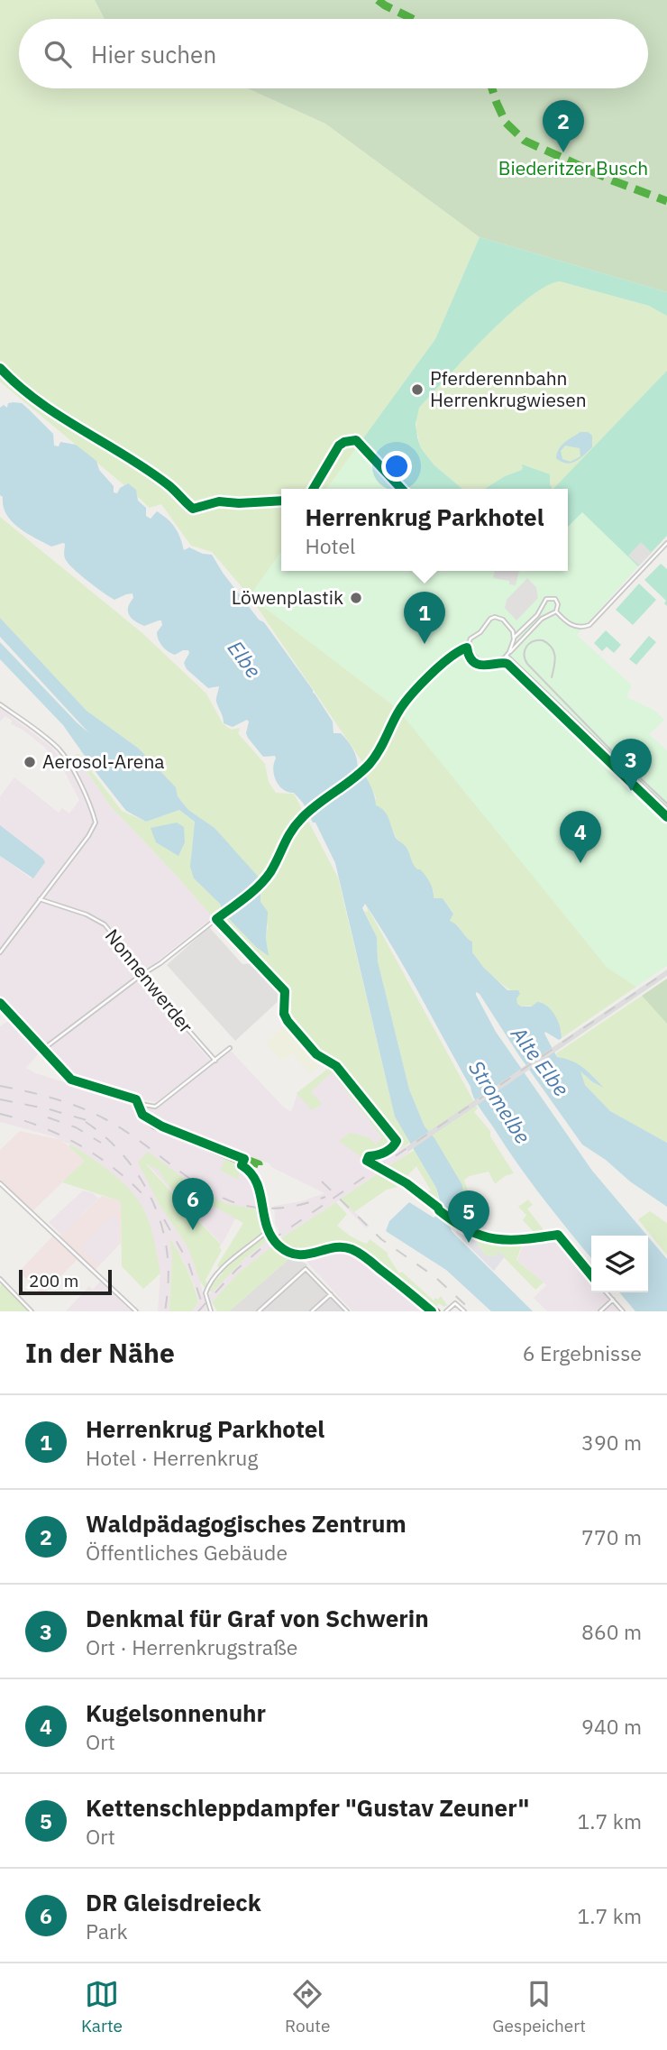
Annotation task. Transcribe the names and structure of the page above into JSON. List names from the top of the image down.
{
  "streets": {
    "street": ["Nonnenwerder"]
  },
  "water": ["Elbe", "Alte Elbe", "Stromelbe"],
  "parks": ["Biederitzer Busch"],
  "places": ["Pferderennbahn Herrenkrugwiesen", "Löwenplastik", "Aerosol-Arena"],
  "scale_bar": "200 m",
  "page": {
    "search": "Hier suchen",
    "pins": [
      "2",
      "1",
      "3",
      "4",
      "6",
      "5"
    ],
    "popup": ["Herrenkrug Parkhotel", "Hotel"],
    "scale": "200 m",
    "heading": ["In der Nähe", "6 Ergebnisse"],
    "list": [
      {
        "mark": "1",
        "name": "Herrenkrug Parkhotel",
        "note": "Hotel · Herrenkrug",
        "value": "390 m"
      },
      {
        "mark": "2",
        "name": "Waldpädagogisches Zentrum",
        "note": "Öffentliches Gebäude",
        "value": "770 m"
      },
      {
        "mark": "3",
        "name": "Denkmal für Graf von Schwerin",
        "note": "Ort · Herrenkrugstraße",
        "value": "860 m"
      },
      {
        "mark": "4",
        "name": "Kugelsonnenuhr",
        "note": "Ort",
        "value": "940 m"
      },
      {
        "mark": "5",
        "name": "Kettenschleppdampfer \"Gustav Zeuner\"",
        "note": "Ort",
        "value": "1.7 km"
      },
      {
        "mark": "6",
        "name": "DR Gleisdreieck",
        "note": "Park",
        "value": "1.7 km"
      }
    ],
    "nav": ["Karte", "Route", "Gespeichert"]
  }
}
